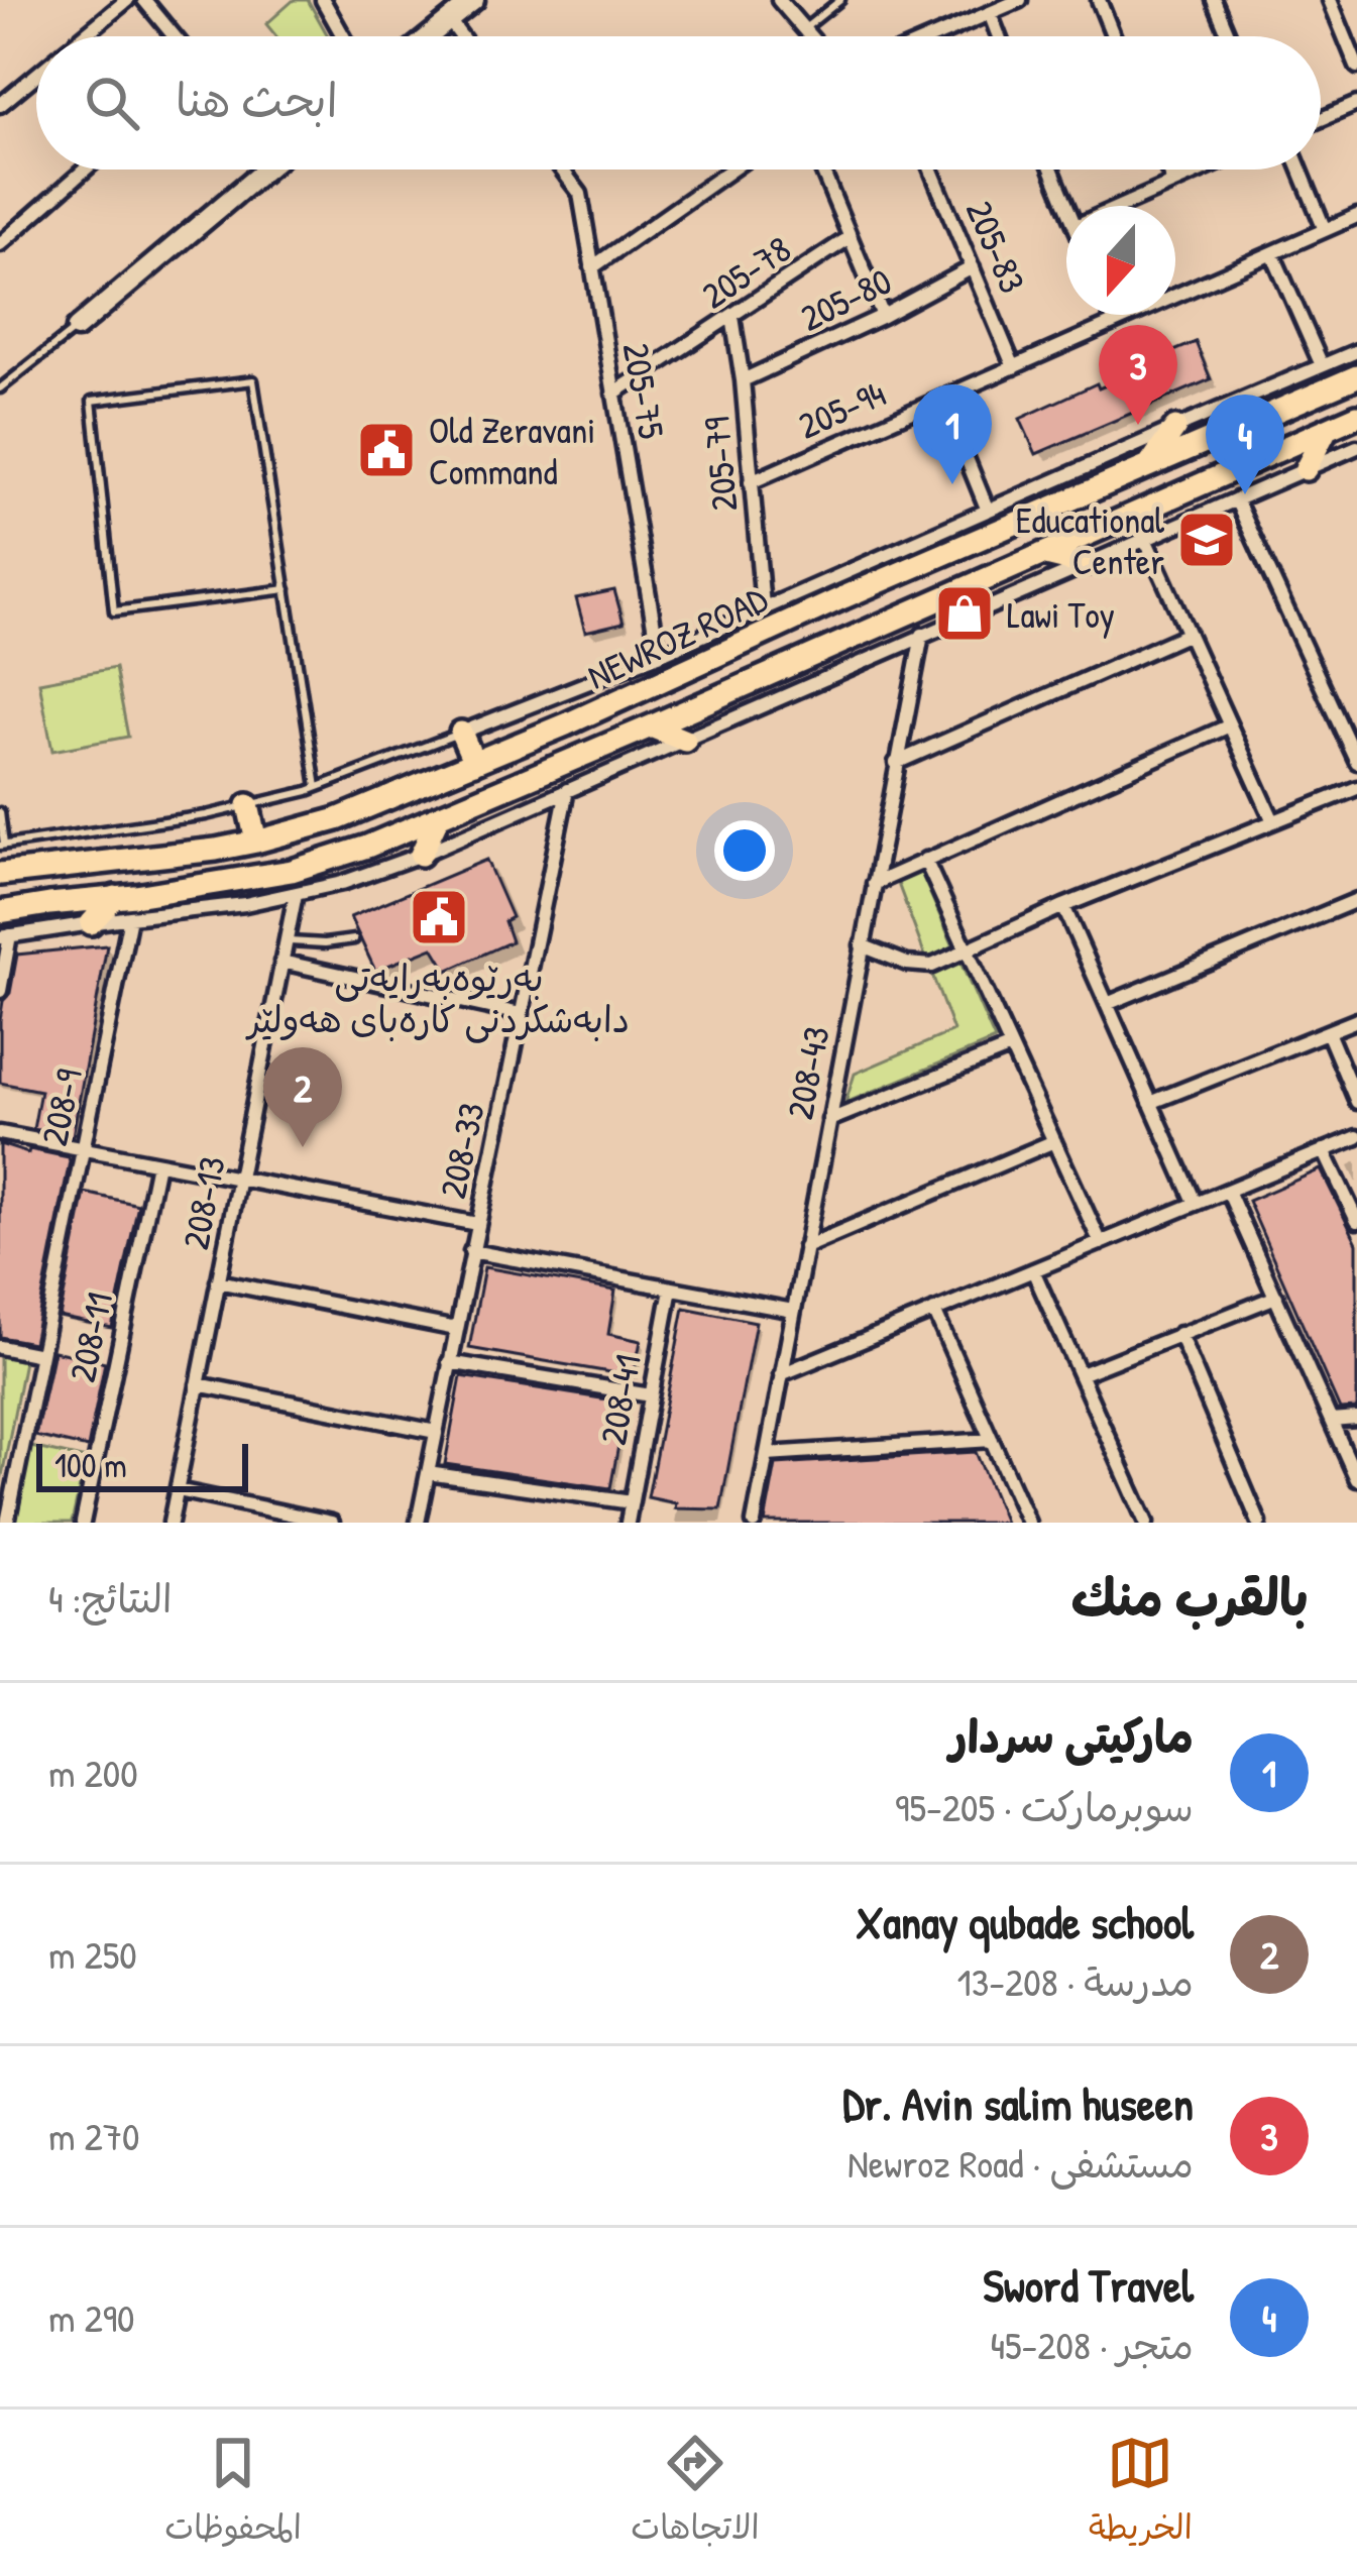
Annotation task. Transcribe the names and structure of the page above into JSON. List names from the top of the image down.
{
  "streets": {
    "main road": ["NEWROZ ROAD"],
    "street": [
      "205-83",
      "205-78",
      "205-80",
      "205-75",
      "205-94",
      "205-79",
      "208-43",
      "208-9",
      "208-33",
      "208-13",
      "208-11",
      "208-41"
    ]
  },
  "crossings": [
    ["205-83", "205-80"],
    ["205-83", "205-94"],
    ["205-78", "205-75"],
    ["205-78", "205-79"],
    ["205-80", "205-79"],
    ["205-94", "205-79"]
  ],
  "places": {
    "public building": ["Old Zeravani Command", "بەرێوەبەرایەتی دابەشکردنی کارەبای هەولێر"],
    "school or university": ["Educational Center"],
    "shop": ["Lawi Toy"]
  },
  "scale_bar": "100 m",
  "north": "bottom",
  "page": {
    "search": "ابحث هنا",
    "pins": [
      "3",
      "1",
      "4",
      "2"
    ],
    "scale": "100 m",
    "heading": ["بالقرب منك", "النتائج: 4"],
    "list": [
      {
        "mark": "1",
        "name": "ماركيتى سردار",
        "note": "سوبرماركت · 205-95",
        "value": "200 m"
      },
      {
        "mark": "2",
        "name": "Xanay qubade school",
        "note": "مدرسة · 208-13",
        "value": "250 m"
      },
      {
        "mark": "3",
        "name": "Dr. Avin salim huseen",
        "note": "مستشفى · Newroz Road",
        "value": "270 m"
      },
      {
        "mark": "4",
        "name": "Sword Travel",
        "note": "متجر · 208-45",
        "value": "290 m"
      }
    ],
    "nav": ["الخريطة", "الاتجاهات", "المحفوظات"]
  }
}
